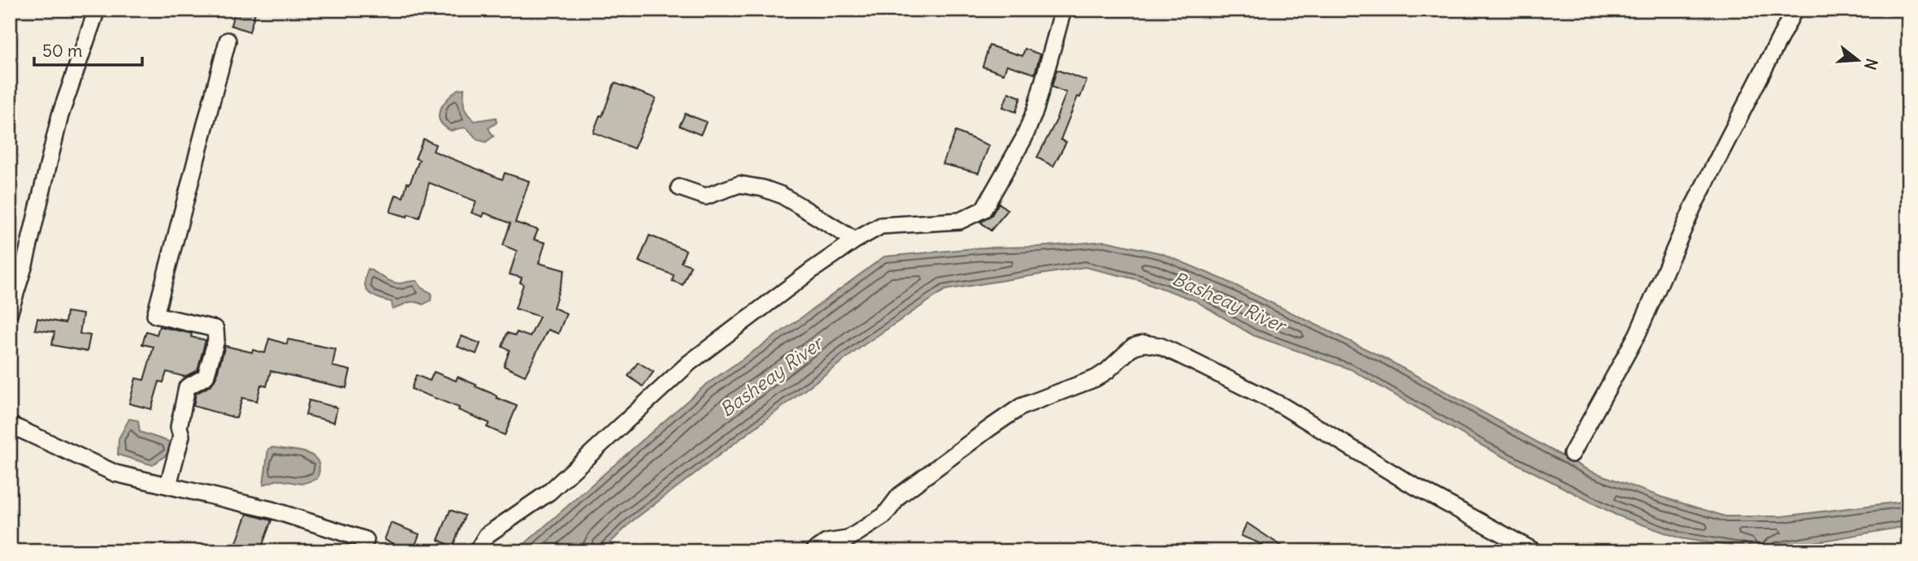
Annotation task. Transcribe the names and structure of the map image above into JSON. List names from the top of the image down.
{
  "water": ["Basheay River"],
  "scale_bar": "50 m",
  "north": "right"
}
